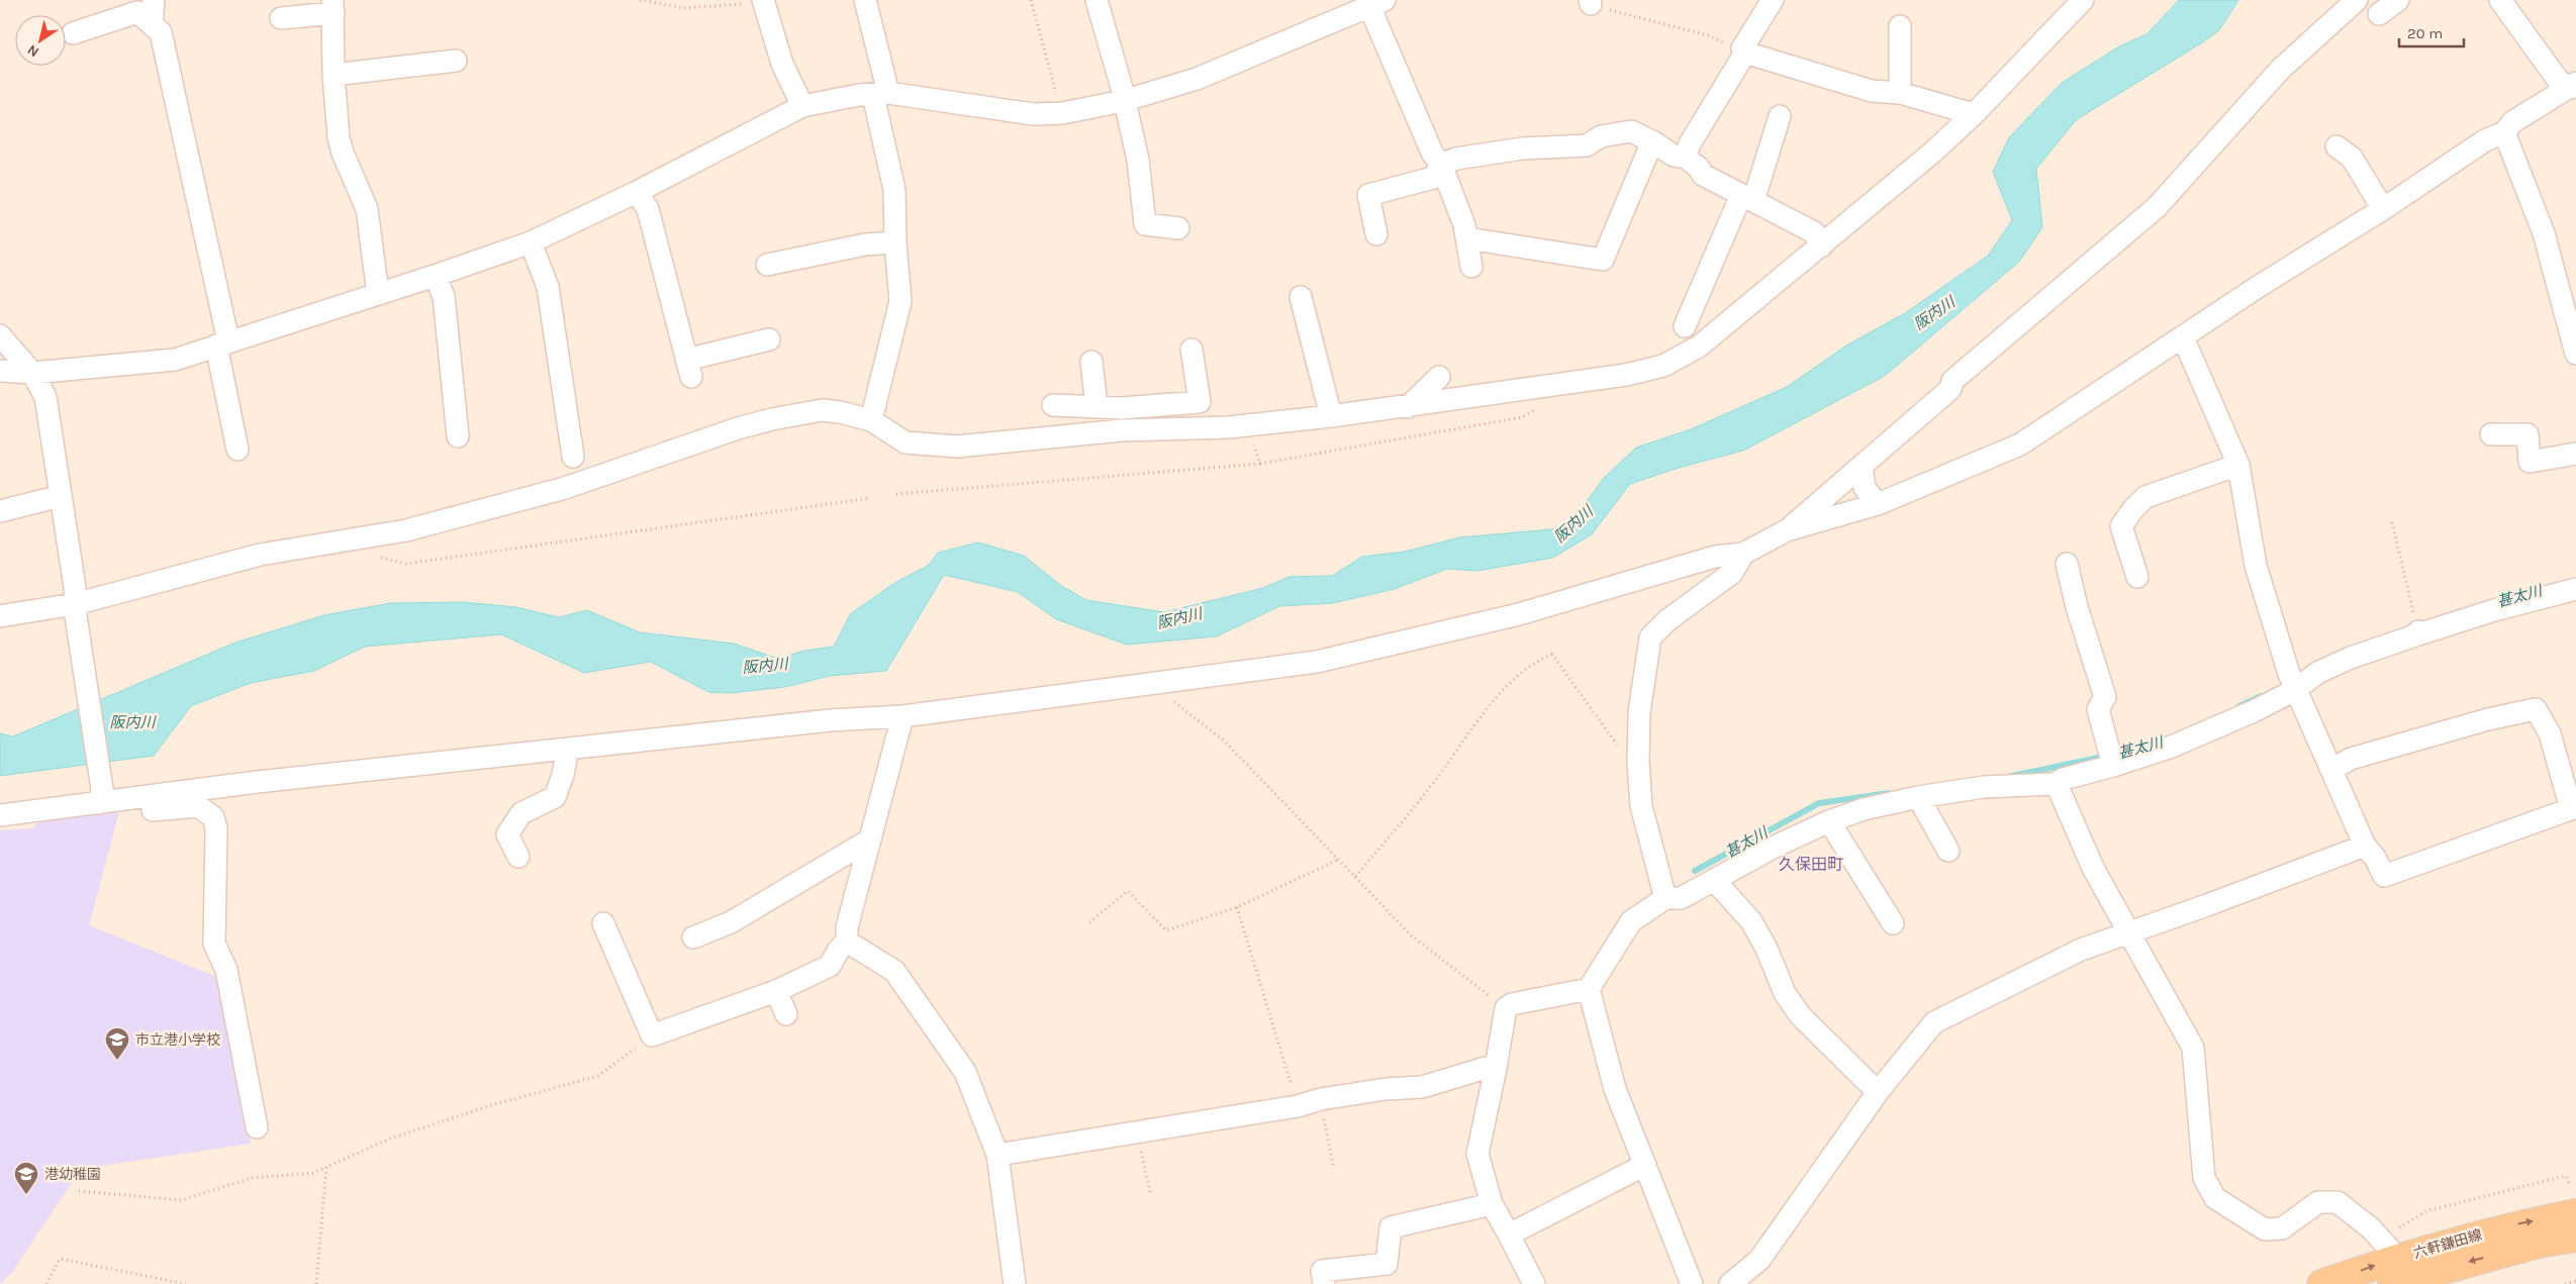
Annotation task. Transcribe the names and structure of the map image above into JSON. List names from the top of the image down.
{
  "streets": {
    "main road": ["六軒鎌田線"]
  },
  "districts": ["久保田町"],
  "water": ["阪内川", "甚太川"],
  "places": {
    "school or university": ["市立港小学校", "港幼稚園"]
  },
  "scale_bar": "20 m",
  "north": "bottom left"
}
